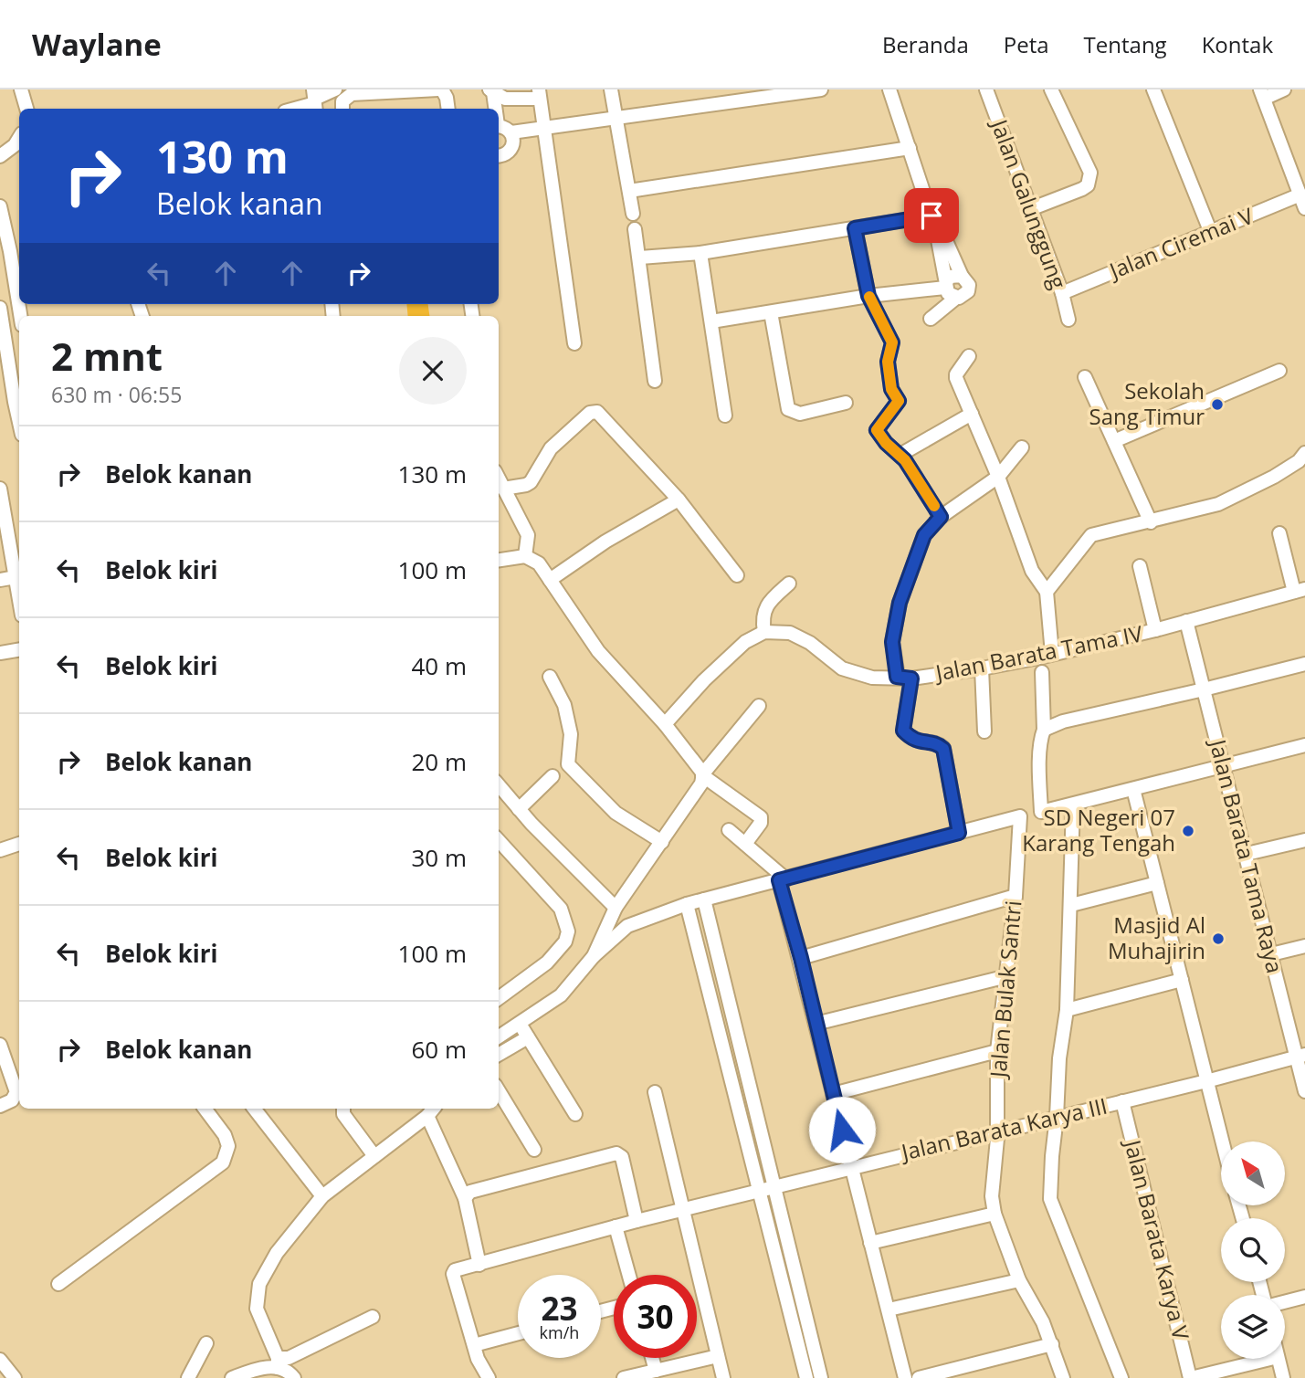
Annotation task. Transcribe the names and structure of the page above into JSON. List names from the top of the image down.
{
  "streets": {
    "street": [
      "Jalan Galunggung",
      "Jalan Ciremai V",
      "Jalan Barata Tama IV",
      "Jalan Barata Tama Raya",
      "Jalan Bulak Santri",
      "Jalan Barata Karya III",
      "Jalan Barata Karya V"
    ]
  },
  "crossings": [
    ["Jalan Galunggung", "Jalan Ciremai V"],
    ["Jalan Barata Tama IV", "Jalan Barata Tama Raya"],
    ["Jalan Barata Tama Raya", "Jalan Barata Karya III"],
    ["Jalan Bulak Santri", "Jalan Barata Karya III"],
    ["Jalan Barata Karya III", "Jalan Barata Karya V"]
  ],
  "places": ["Sekolah Sang Timur", "SD Negeri 07 Karang Tengah", "Masjid Al Muhajirin"],
  "north": "top left",
  "page": {
    "header": "Waylane",
    "nav": [
      "Beranda",
      "Peta",
      "Tentang",
      "Kontak"
    ],
    "turn": ["130 m", "Belok kanan"],
    "heading": ["2 mnt", "630 m · 06:55"],
    "list": [
      {
        "name": "Belok kanan",
        "value": "130 m"
      },
      {
        "name": "Belok kiri",
        "value": "100 m"
      },
      {
        "name": "Belok kiri",
        "value": "40 m"
      },
      {
        "name": "Belok kanan",
        "value": "20 m"
      },
      {
        "name": "Belok kiri",
        "value": "30 m"
      },
      {
        "name": "Belok kiri",
        "value": "100 m"
      },
      {
        "name": "Belok kanan",
        "value": "60 m"
      }
    ],
    "speed": "23 km/h",
    "limit": "30"
  }
}
